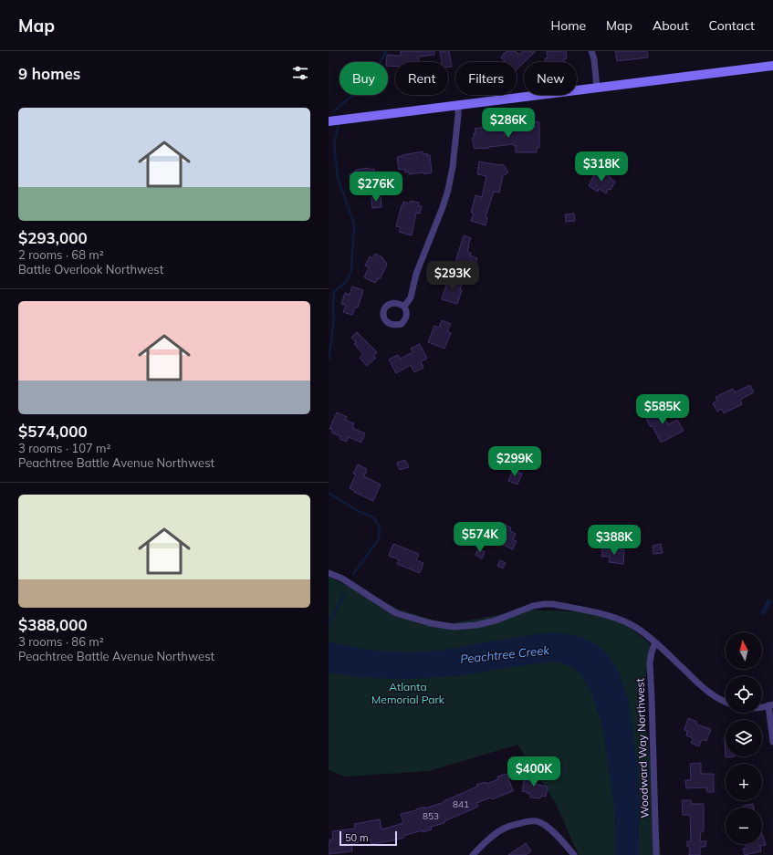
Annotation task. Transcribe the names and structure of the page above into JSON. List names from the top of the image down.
{
  "streets": {
    "street": ["Woodward Way Northwest"]
  },
  "water": ["Peachtree Creek"],
  "parks": ["Atlanta Memorial Park"],
  "house_numbers": ["841", "853"],
  "scale_bar": "50 m",
  "north": "top",
  "page": {
    "header": "Map",
    "nav": [
      "Home",
      "Map",
      "About",
      "Contact"
    ],
    "heading": "9 homes",
    "chip": [
      "Buy",
      "Rent",
      "Filters",
      "New"
    ],
    "list": [
      {
        "name": "$293,000",
        "note": "2 rooms · 68 m² · Battle Overlook Northwest"
      },
      {
        "name": "$574,000",
        "note": "3 rooms · 107 m² · Peachtree Battle Avenue Northwest"
      },
      {
        "name": "$388,000",
        "note": "3 rooms · 86 m² · Peachtree Battle Avenue Northwest"
      }
    ],
    "price": [
      "$286K",
      "$318K",
      "$276K",
      "$293K",
      "$585K",
      "$299K",
      "$574K",
      "$388K",
      "$400K"
    ],
    "map_buttons": ["+", "−"],
    "scale": "50 m"
  }
}
